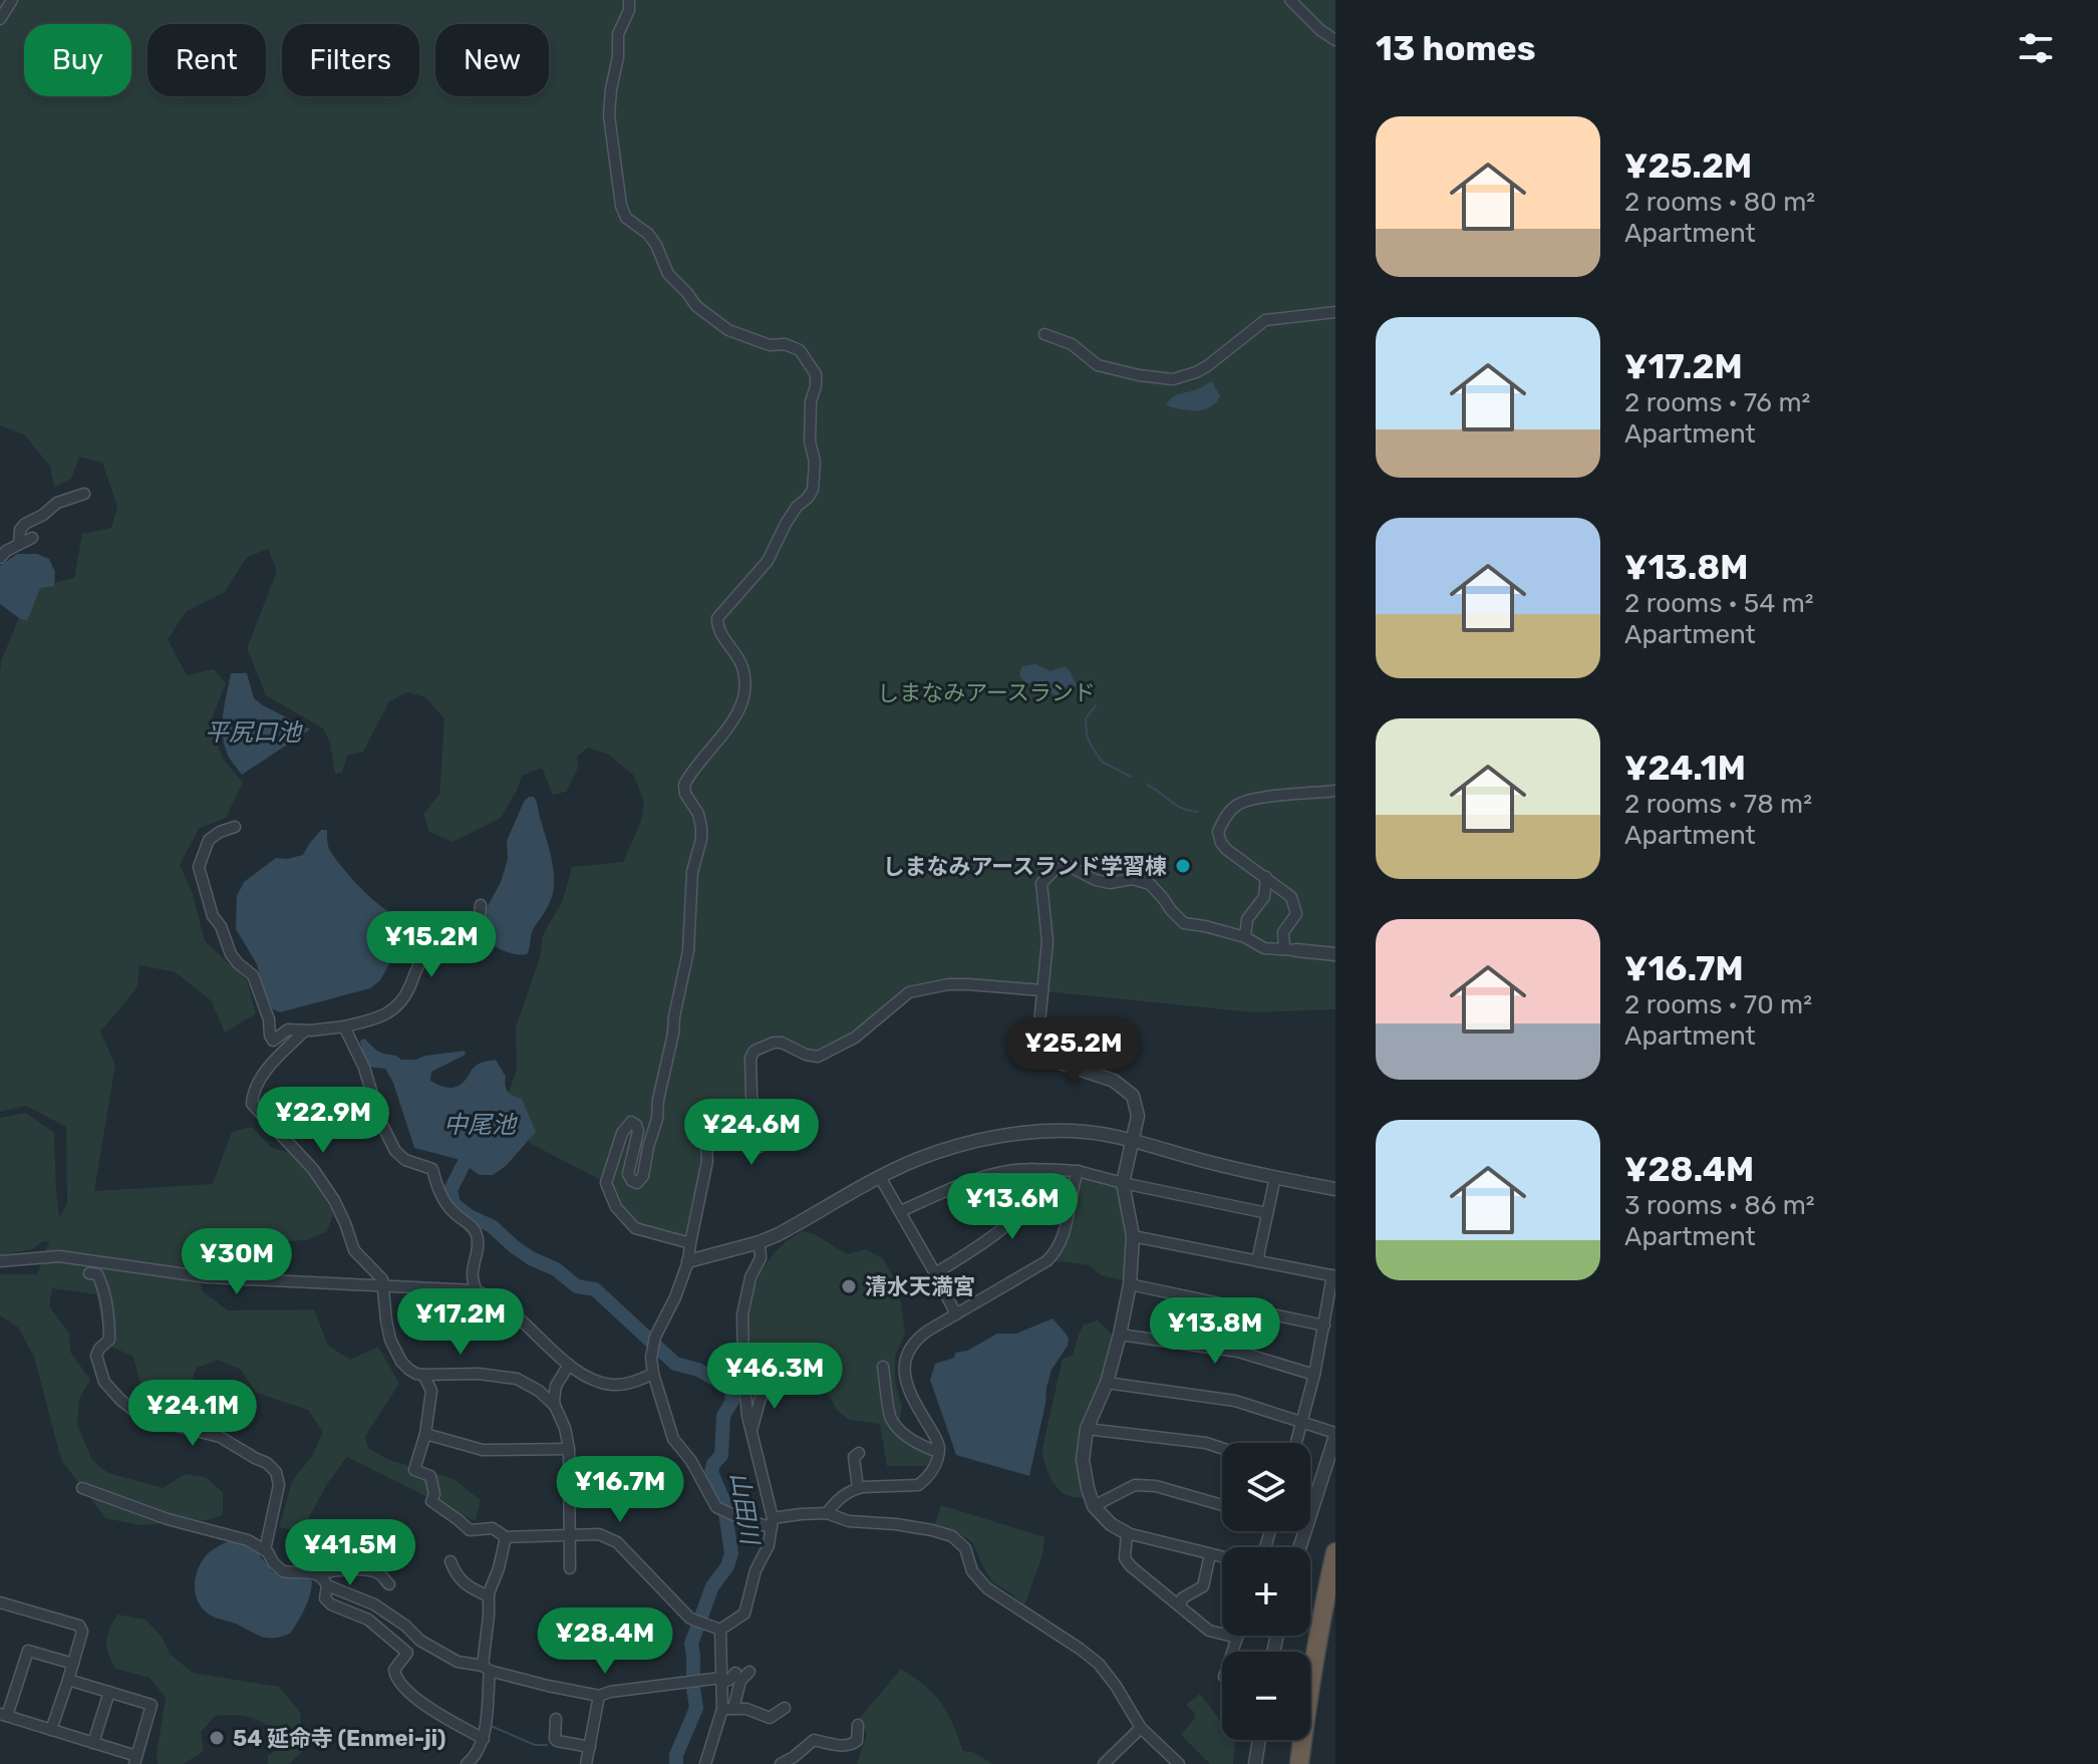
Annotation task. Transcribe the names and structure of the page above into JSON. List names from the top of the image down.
{
  "water": ["平尻口池", "中尾池", "山田川"],
  "parks": ["しまなみアースランド"],
  "places": ["しまなみアースランド学習棟", "清水天満宮", "54 延命寺 (Enmei-ji)"],
  "page": {
    "heading": "13 homes",
    "chip": [
      "Buy",
      "Rent",
      "Filters",
      "New"
    ],
    "list": [
      {
        "name": "¥25.2M",
        "note": "2 rooms · 80 m² · Apartment"
      },
      {
        "name": "¥17.2M",
        "note": "2 rooms · 76 m² · Apartment"
      },
      {
        "name": "¥13.8M",
        "note": "2 rooms · 54 m² · Apartment"
      },
      {
        "name": "¥24.1M",
        "note": "2 rooms · 78 m² · Apartment"
      },
      {
        "name": "¥16.7M",
        "note": "2 rooms · 70 m² · Apartment"
      },
      {
        "name": "¥28.4M",
        "note": "3 rooms · 86 m² · Apartment"
      }
    ],
    "price": [
      "¥15.2M",
      "¥25.2M",
      "¥22.9M",
      "¥24.6M",
      "¥13.6M",
      "¥30M",
      "¥17.2M",
      "¥13.8M",
      "¥46.3M",
      "¥24.1M",
      "¥16.7M",
      "¥41.5M",
      "¥28.4M"
    ],
    "map_buttons": ["+", "−"]
  }
}
